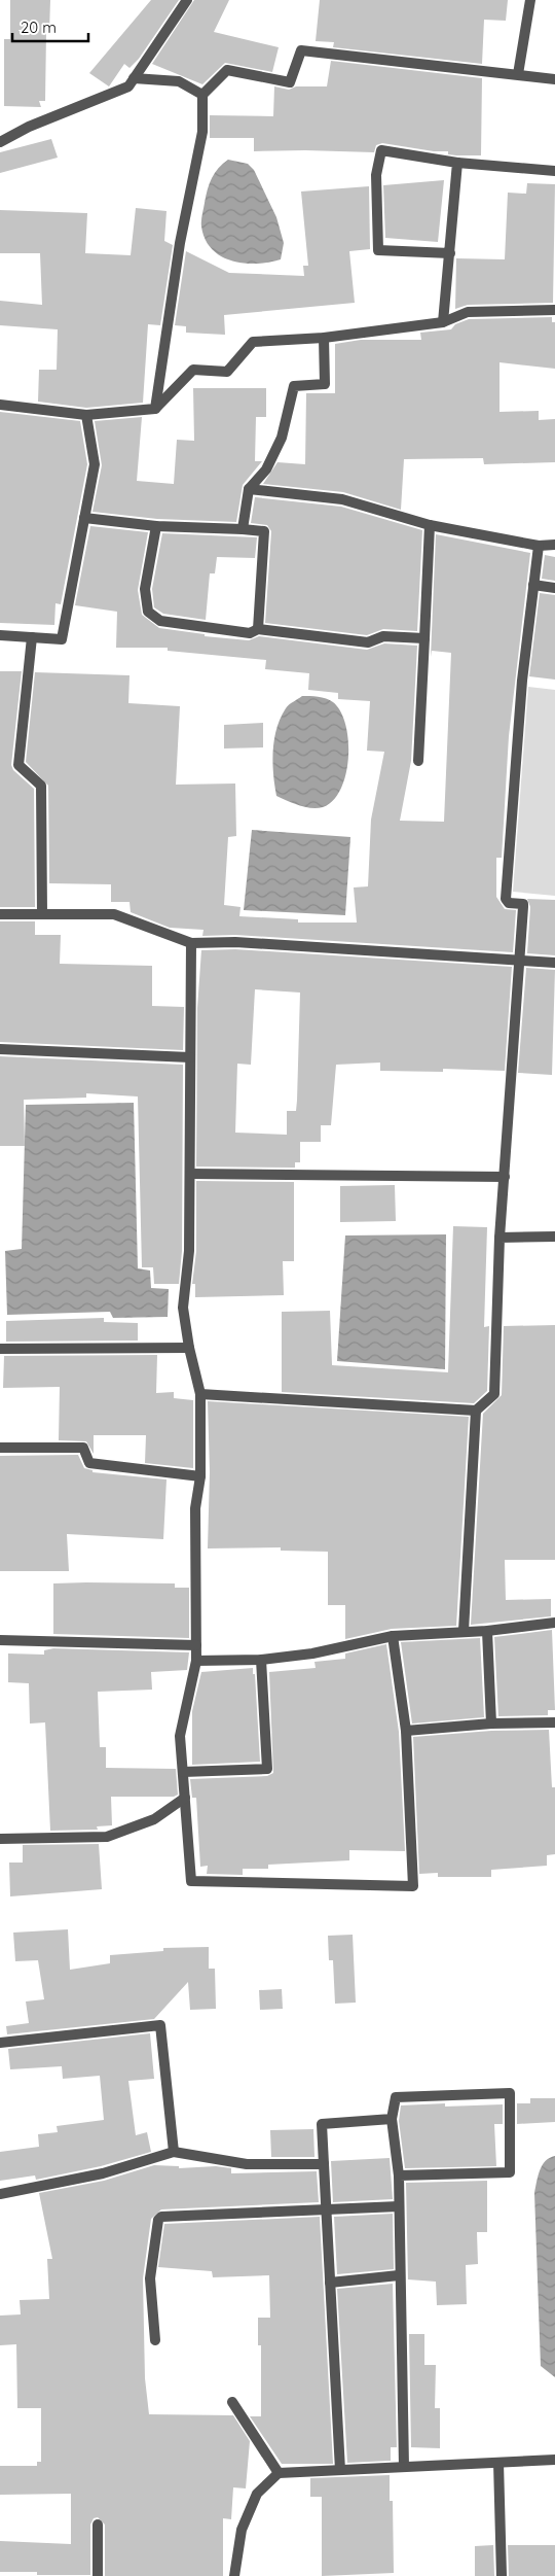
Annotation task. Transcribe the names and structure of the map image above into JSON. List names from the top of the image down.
{
  "scale_bar": "20 m"
}
